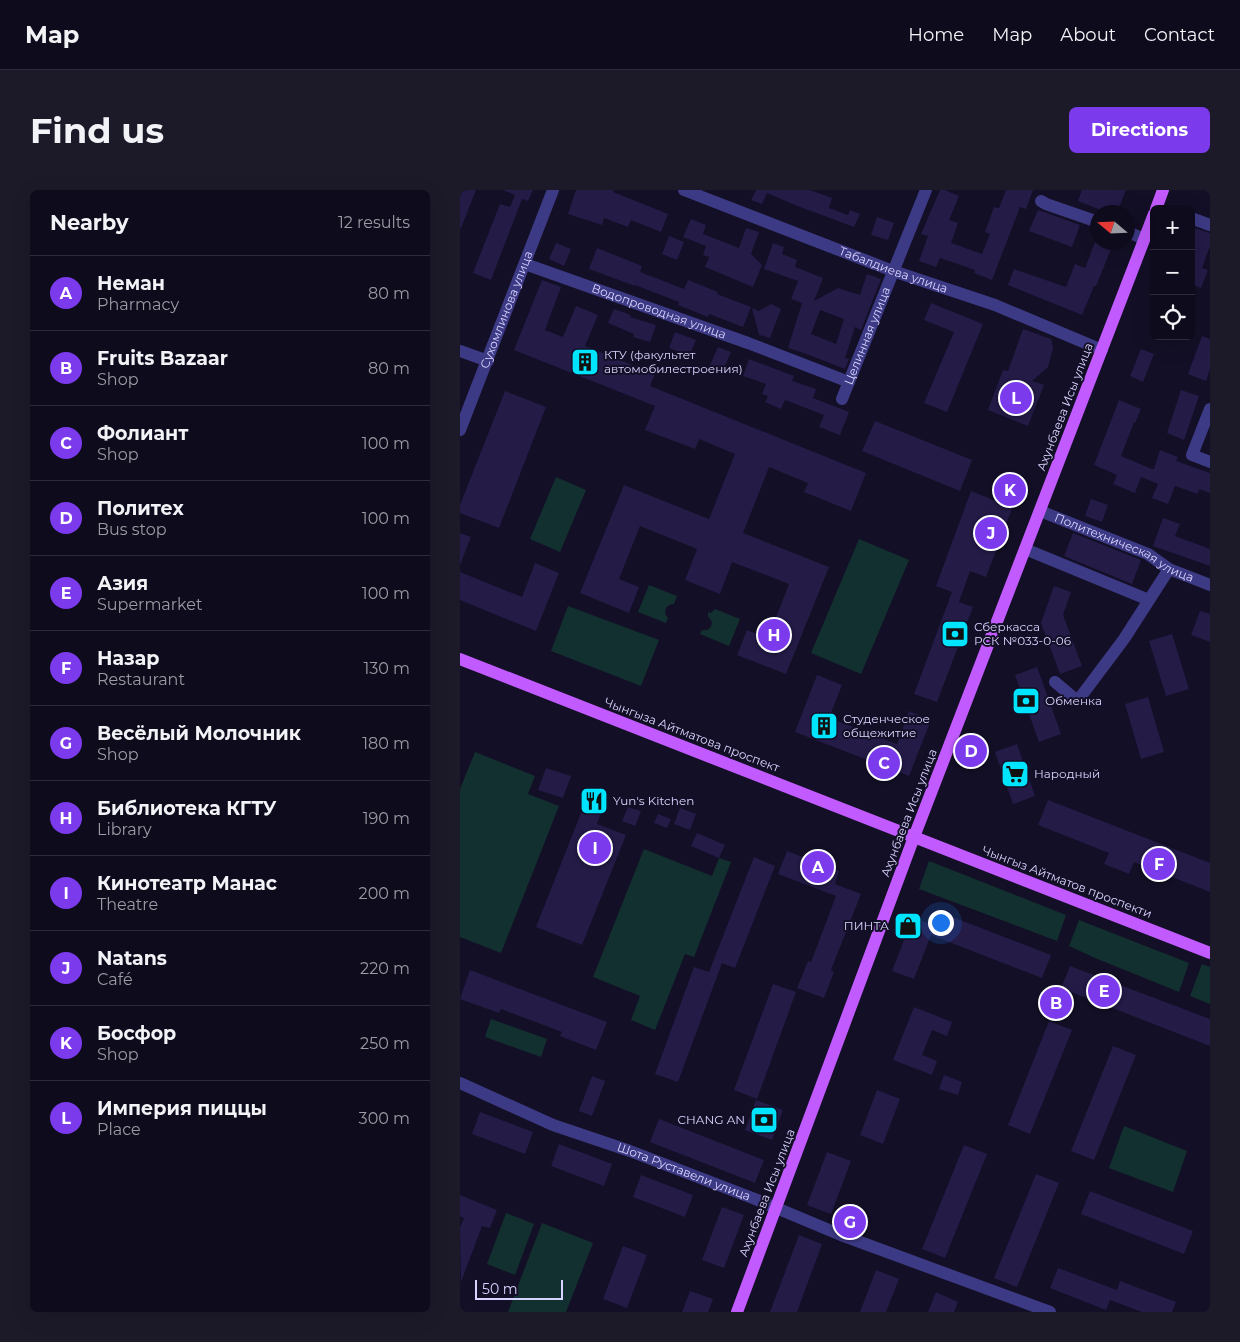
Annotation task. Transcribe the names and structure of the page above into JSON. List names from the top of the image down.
{
  "streets": {
    "main road": ["Ахунбаева Исы улица", "Чынгыза Айтматова проспект", "Чынгыз Айтматов проспекти"],
    "street": [
      "Табалдиева улица",
      "Сухомлинова улица",
      "Водопроводная улица",
      "Целинная улица",
      "Политехническая улица",
      "Шота Руставели улица"
    ]
  },
  "crossings": [
    ["Табалдиева улица", "Целинная улица"],
    ["Табалдиева улица", "Ахунбаева Исы улица"],
    ["Сухомлинова улица", "Водопроводная улица"],
    ["Водопроводная улица", "Целинная улица"],
    ["Ахунбаева Исы улица", "Политехническая улица"],
    ["Ахунбаева Исы улица", "Чынгыза Айтматова проспект"],
    ["Ахунбаева Исы улица", "Чынгыз Айтматов проспекти"],
    ["Ахунбаева Исы улица", "Шота Руставели улица"],
    ["Чынгыза Айтматова проспект", "Чынгыз Айтматов проспекти"]
  ],
  "places": {
    "building": ["КТУ (факультет автомобилестроения)", "Студенческое общежитие"],
    "bank": ["Сберкасса РСК №033-0-06", "Обменка", "CHANG AN"],
    "supermarket": ["Народный"],
    "restaurant": ["Yun's Kitchen"],
    "shop": ["ПИНТА"]
  },
  "scale_bar": "50 m",
  "north": "left",
  "page": {
    "header": "Map",
    "nav": [
      "Home",
      "Map",
      "About",
      "Contact"
    ],
    "buttons": "Directions",
    "title": "Find us",
    "heading": ["Nearby", "12 results"],
    "map_buttons": ["+", "−"],
    "list": [
      {
        "mark": "A",
        "name": "Неман",
        "note": "Pharmacy",
        "value": "80 m"
      },
      {
        "mark": "B",
        "name": "Fruits Bazaar",
        "note": "Shop",
        "value": "80 m"
      },
      {
        "mark": "C",
        "name": "Фолиант",
        "note": "Shop",
        "value": "100 m"
      },
      {
        "mark": "D",
        "name": "Политех",
        "note": "Bus stop",
        "value": "100 m"
      },
      {
        "mark": "E",
        "name": "Азия",
        "note": "Supermarket",
        "value": "100 m"
      },
      {
        "mark": "F",
        "name": "Назар",
        "note": "Restaurant",
        "value": "130 m"
      },
      {
        "mark": "G",
        "name": "Весёлый Молочник",
        "note": "Shop",
        "value": "180 m"
      },
      {
        "mark": "H",
        "name": "Библиотека КГТУ",
        "note": "Library",
        "value": "190 m"
      },
      {
        "mark": "I",
        "name": "Кинотеатр Манас",
        "note": "Theatre",
        "value": "200 m"
      },
      {
        "mark": "J",
        "name": "Natans",
        "note": "Café",
        "value": "220 m"
      },
      {
        "mark": "K",
        "name": "Босфор",
        "note": "Shop",
        "value": "250 m"
      },
      {
        "mark": "L",
        "name": "Империя пиццы",
        "note": "Place",
        "value": "300 m"
      }
    ],
    "pins": [
      "L",
      "K",
      "J",
      "H",
      "D",
      "C",
      "I",
      "F",
      "A",
      "E",
      "B",
      "G"
    ],
    "scale": "50 m"
  }
}
